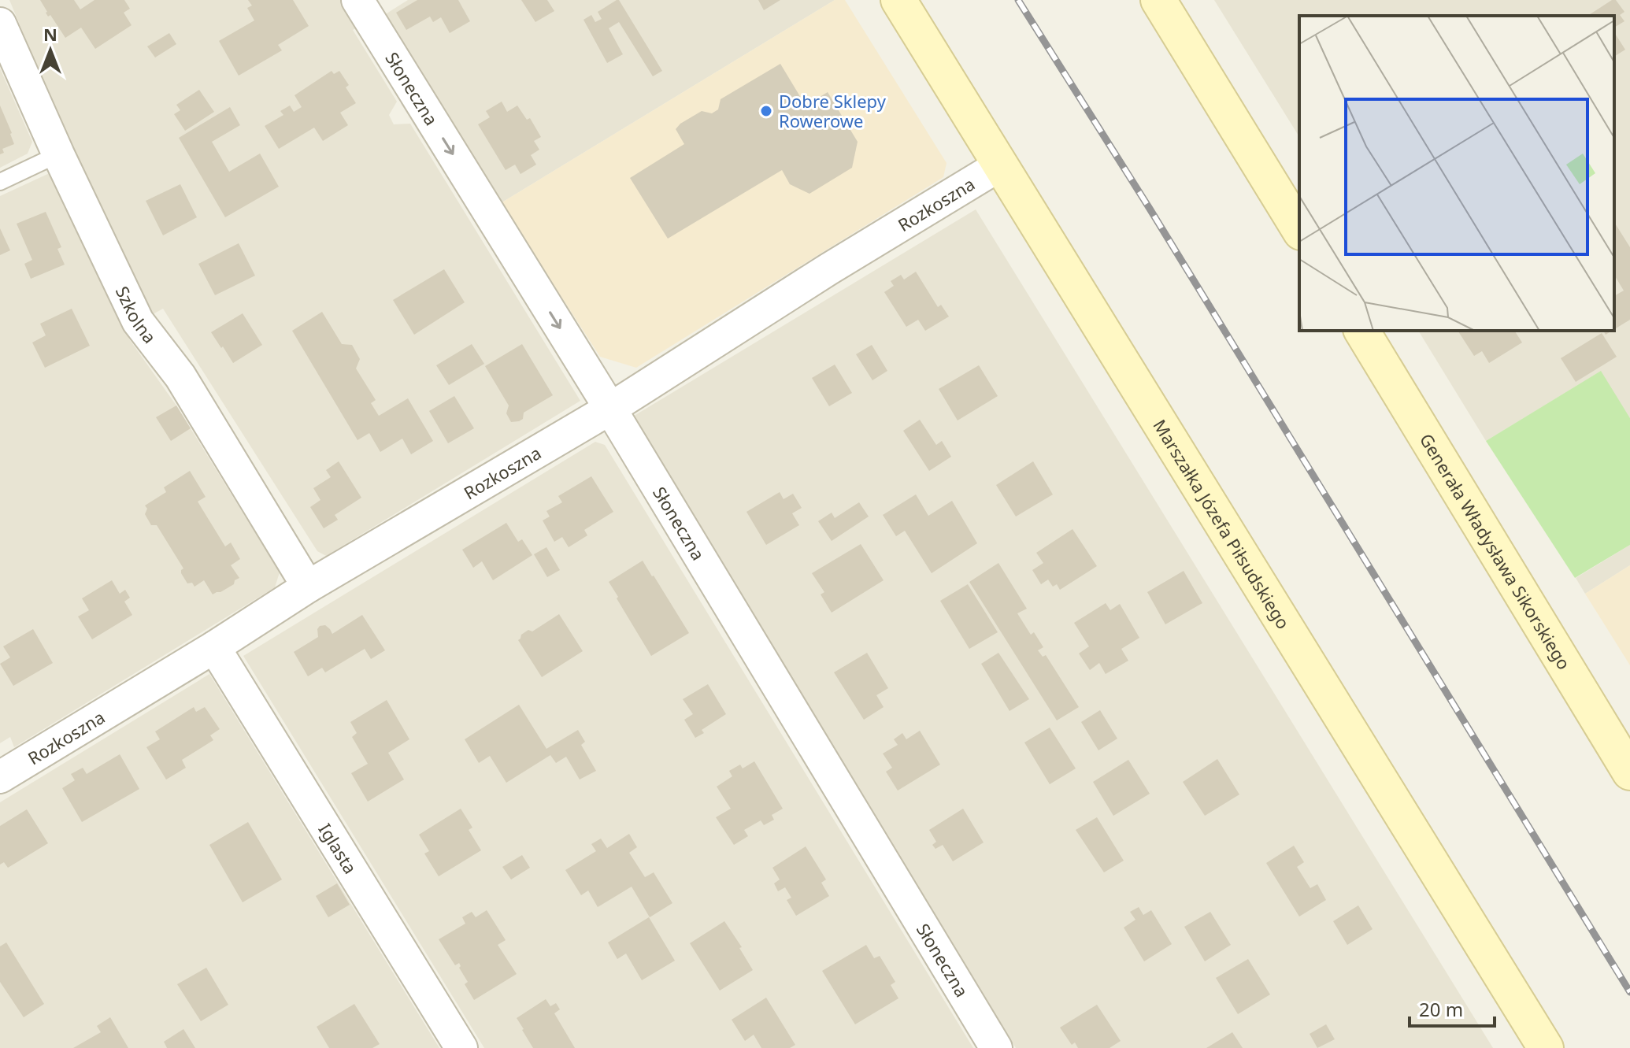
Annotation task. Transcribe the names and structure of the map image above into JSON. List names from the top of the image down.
{
  "streets": {
    "main road": ["Marszałka Józefa Piłsudskiego", "Generała Władysława Sikorskiego"],
    "street": [
      "Słoneczna",
      "Rozkoszna",
      "Szkolna",
      "Iglasta"
    ]
  },
  "crossings": [
    ["Słoneczna", "Rozkoszna"],
    ["Rozkoszna", "Szkolna"],
    ["Rozkoszna", "Marszałka Józefa Piłsudskiego"],
    ["Rozkoszna", "Iglasta"]
  ],
  "one_way": ["Słoneczna"],
  "places": ["Dobre Sklepy Rowerowe"],
  "scale_bar": "20 m",
  "north": "top"
}
